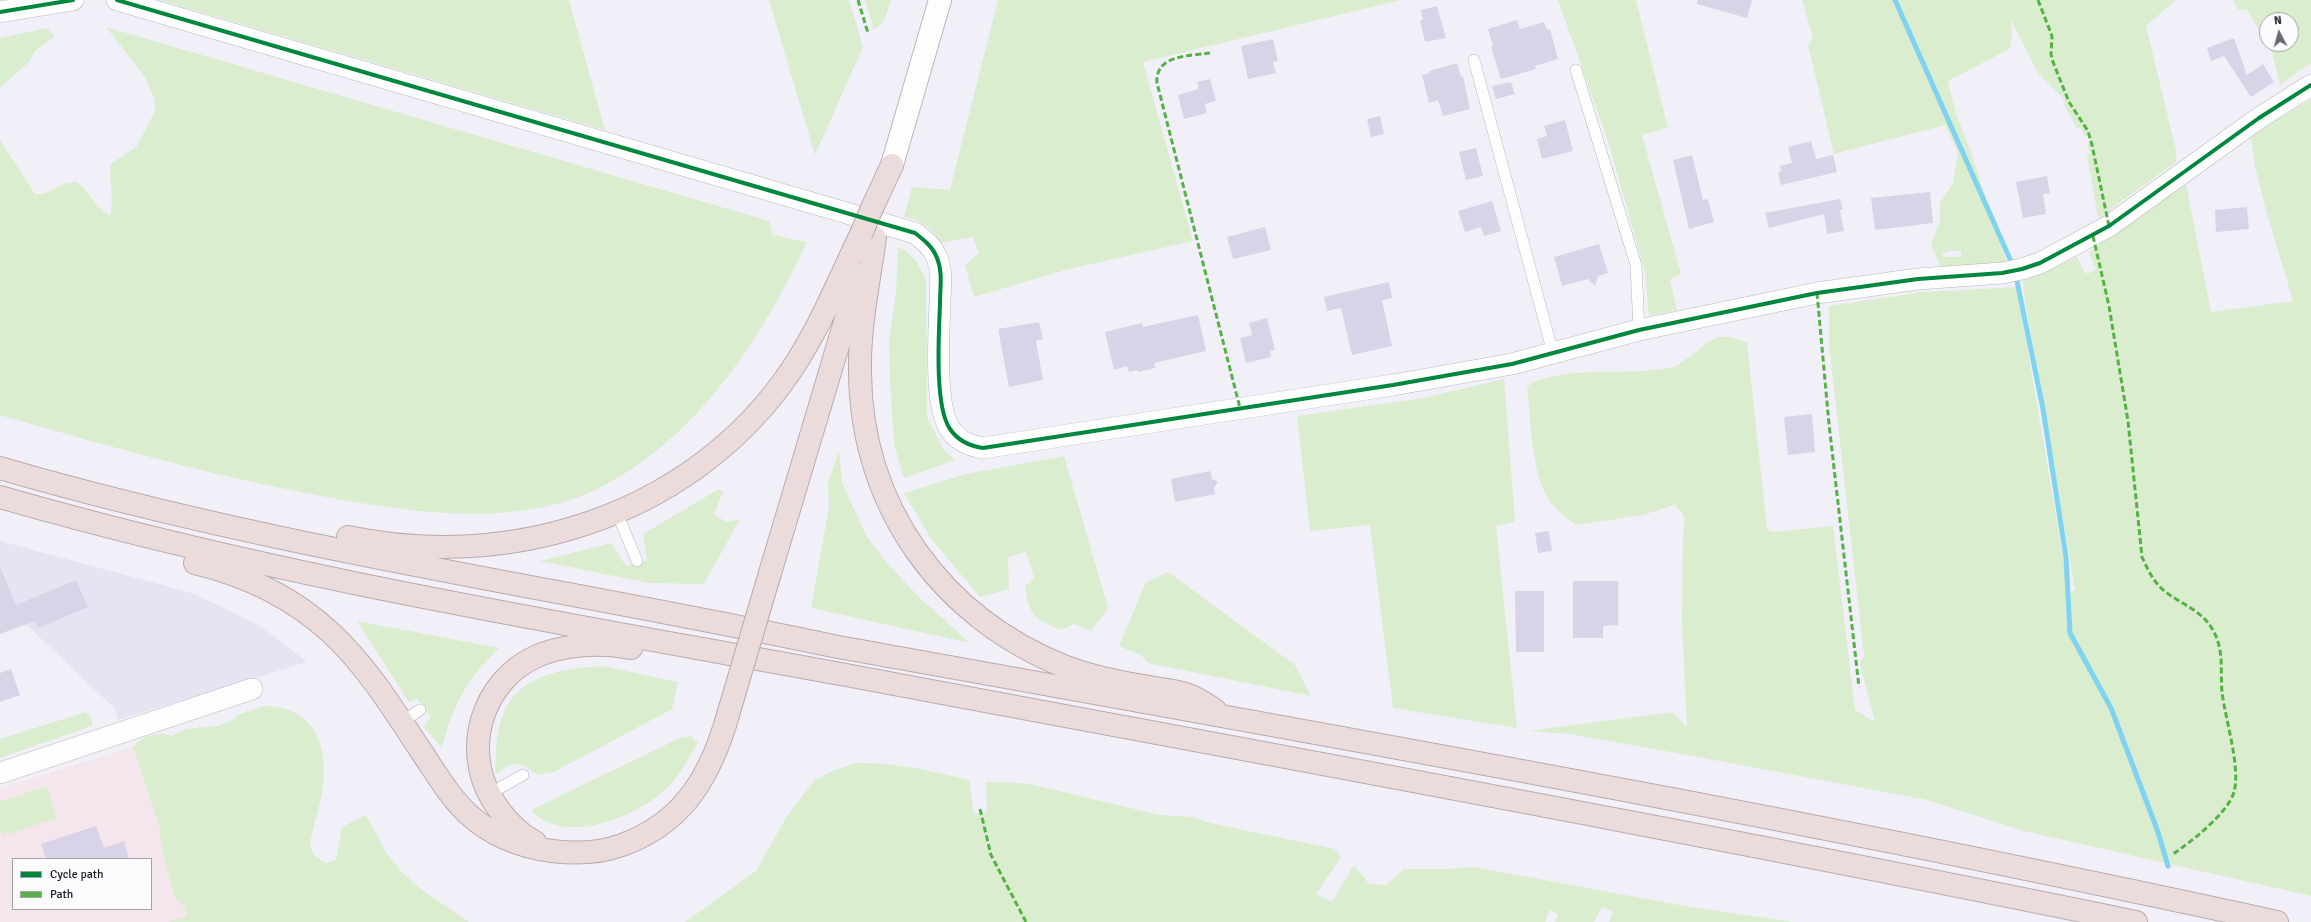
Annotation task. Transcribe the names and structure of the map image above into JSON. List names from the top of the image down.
{
  "legend": ["Cycle path", "Path"],
  "north": "top"
}
